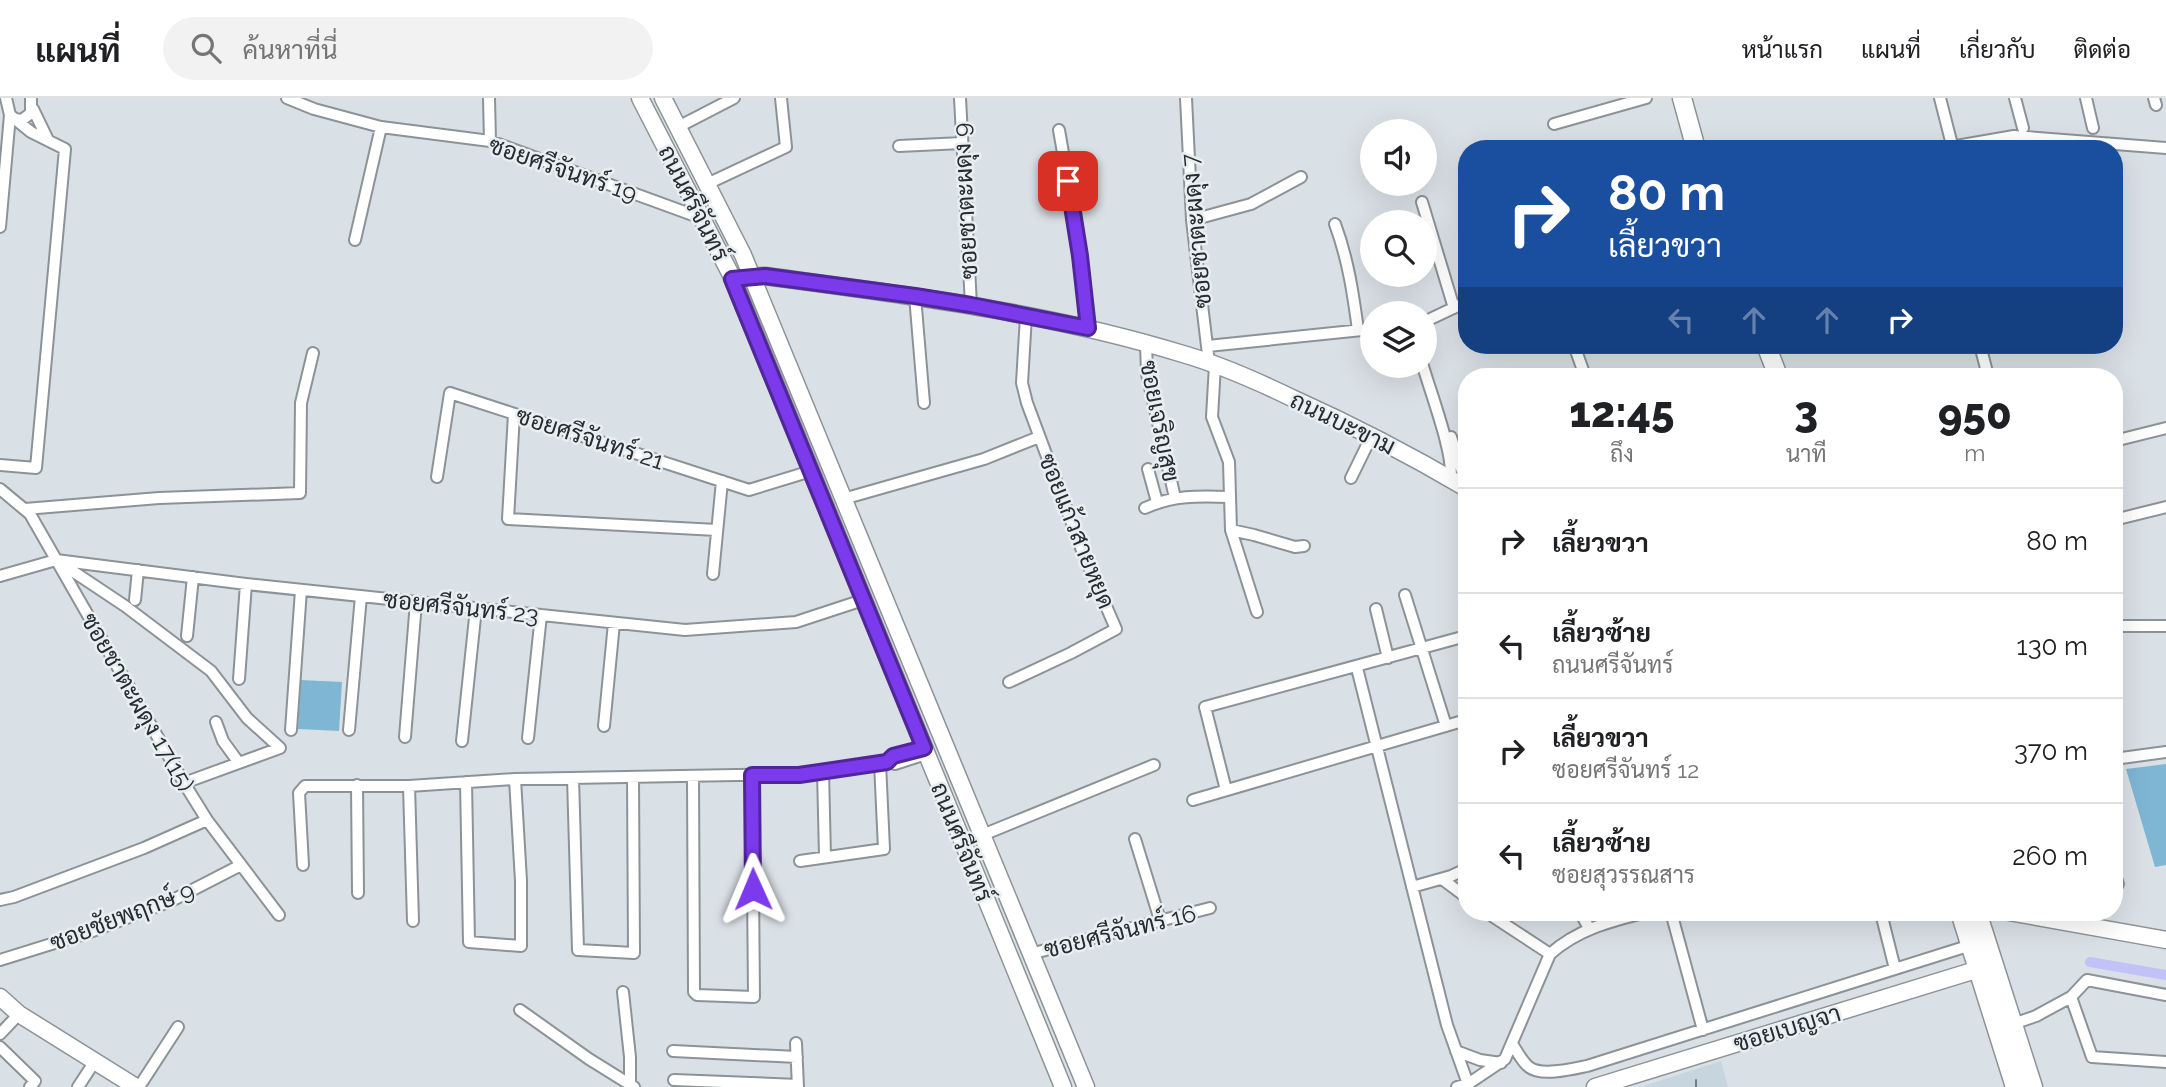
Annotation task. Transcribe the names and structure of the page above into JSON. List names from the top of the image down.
{
  "streets": {
    "main road": ["ถนนศรีจันทร์", "ถนนบะขาม", "ซอยเบญจา"],
    "street": [
      "ซอยศรีจันทร์ 19",
      "ซอยชาตะผดุง 9",
      "ซอยชาตะผดุง 7",
      "ซอยเจริญสุข",
      "ซอยศรีจันทร์ 21",
      "ซอยแก้วสายหยุด",
      "ซอยศรีจันทร์ 23",
      "ซอยชาตะผดุง 17(15)",
      "ซอยชัยพฤกษ์ 9",
      "ซอยศรีจันทร์ 16"
    ]
  },
  "crossings": [
    ["ซอยศรีจันทร์ 19", "ถนนศรีจันทร์"],
    ["ซอยชาตะผดุง 9", "ถนนบะขาม"],
    ["ถนนศรีจันทร์", "ถนนบะขาม"],
    ["ถนนศรีจันทร์", "ซอยศรีจันทร์ 21"],
    ["ถนนศรีจันทร์", "ซอยศรีจันทร์ 23"],
    ["ถนนศรีจันทร์", "ซอยศรีจันทร์ 16"],
    ["ซอยชาตะผดุง 7", "ถนนบะขาม"],
    ["ซอยเจริญสุข", "ถนนบะขาม"],
    ["ถนนบะขาม", "ซอยแก้วสายหยุด"],
    ["ซอยศรีจันทร์ 23", "ซอยชาตะผดุง 17(15)"],
    ["ซอยชาตะผดุง 17(15)", "ซอยชัยพฤกษ์ 9"]
  ],
  "page": {
    "header": "แผนที่",
    "search": "ค้นหาที่นี่",
    "nav": [
      "หน้าแรก",
      "แผนที่",
      "เกี่ยวกับ",
      "ติดต่อ"
    ],
    "turn": ["80 m", "เลี้ยวขวา"],
    "eta": [
      "12:45",
      "ถึง",
      "3",
      "นาที",
      "950",
      "m"
    ],
    "list": [
      {
        "name": "เลี้ยวขวา",
        "value": "80 m"
      },
      {
        "name": "เลี้ยวซ้าย",
        "note": "ถนนศรีจันทร์",
        "value": "130 m"
      },
      {
        "name": "เลี้ยวขวา",
        "note": "ซอยศรีจันทร์ 12",
        "value": "370 m"
      },
      {
        "name": "เลี้ยวซ้าย",
        "note": "ซอยสุวรรณสาร",
        "value": "260 m"
      }
    ]
  }
}
